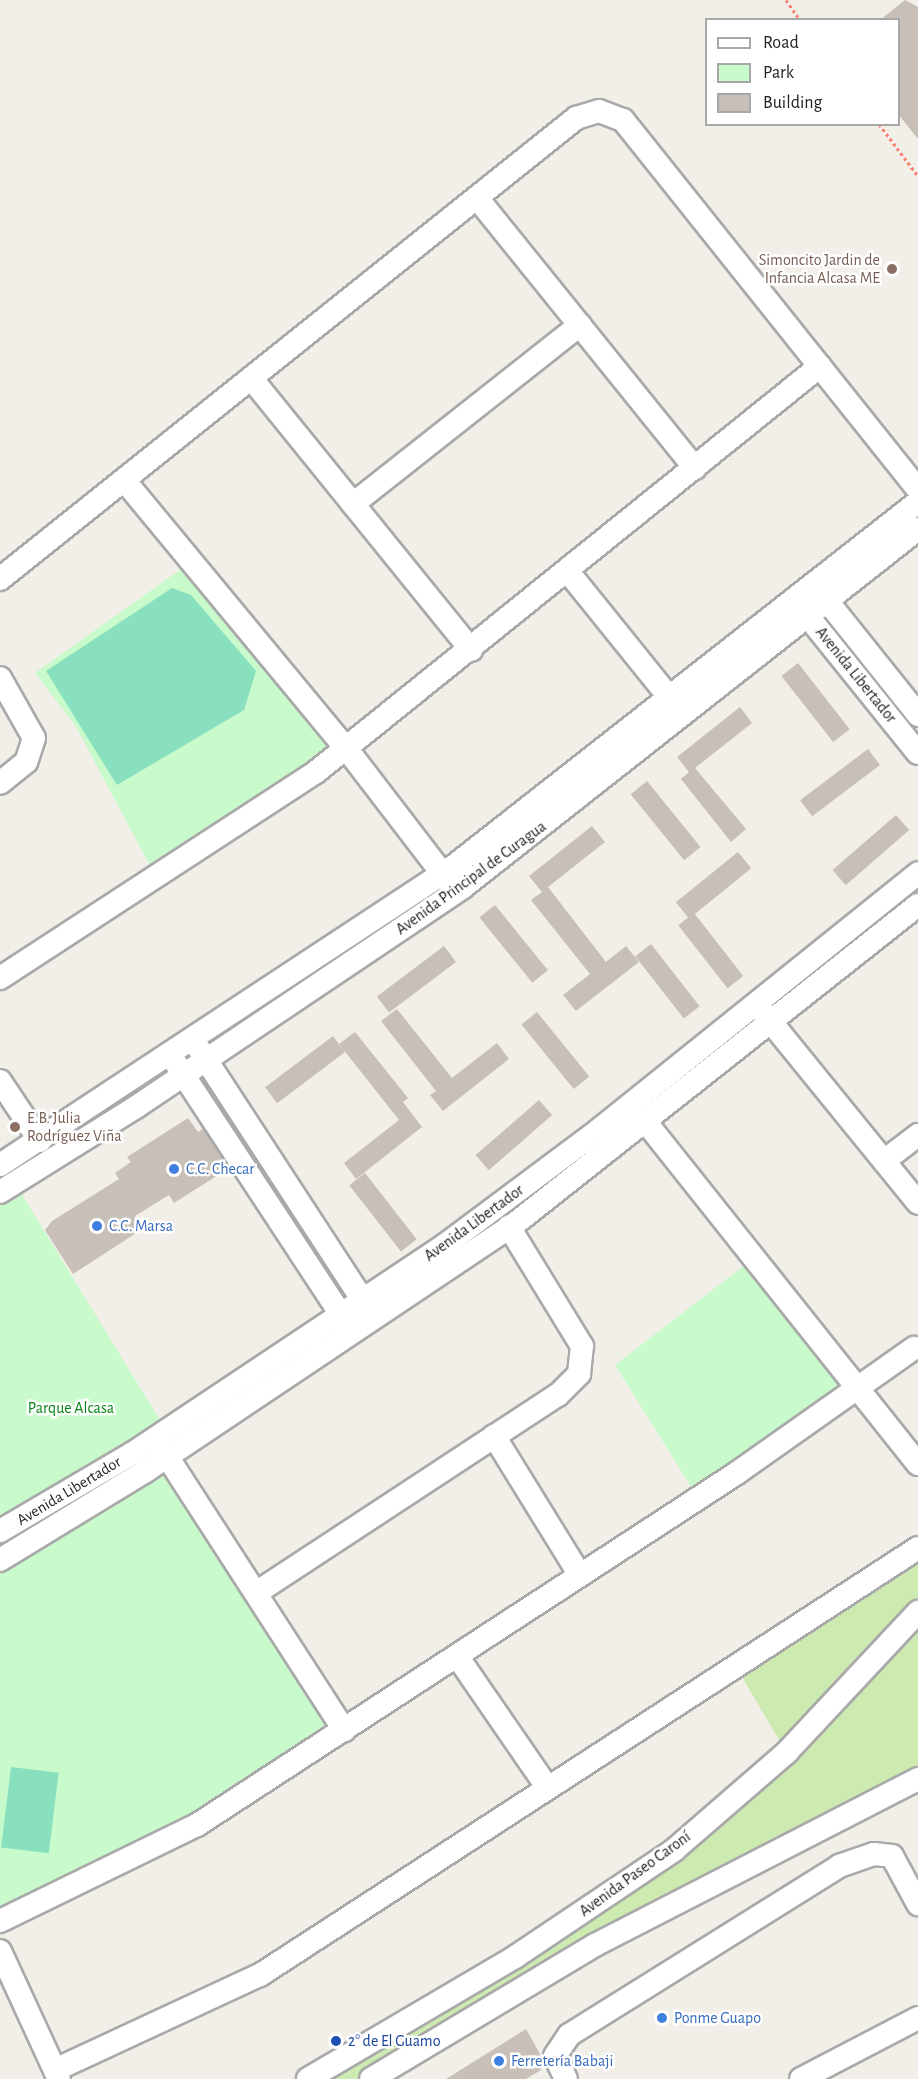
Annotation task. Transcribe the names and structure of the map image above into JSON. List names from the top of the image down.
{
  "streets": {
    "street": ["Avenida Libertador", "Avenida Principal de Curagua", "Avenida Paseo Caroní"]
  },
  "crossings": [
    ["Avenida Libertador", "Avenida Principal de Curagua"]
  ],
  "parks": ["Parque Alcasa"],
  "places": [
    "Simoncito Jardin de Infancia Alcasa ME",
    "E.B. Julia Rodríguez Viña",
    "C.C. Checar",
    "C.C. Marsa",
    "Ponme Guapo",
    "2° de El Guamo",
    "Ferretería Babaji"
  ],
  "legend": ["Road", "Park", "Building"]
}
